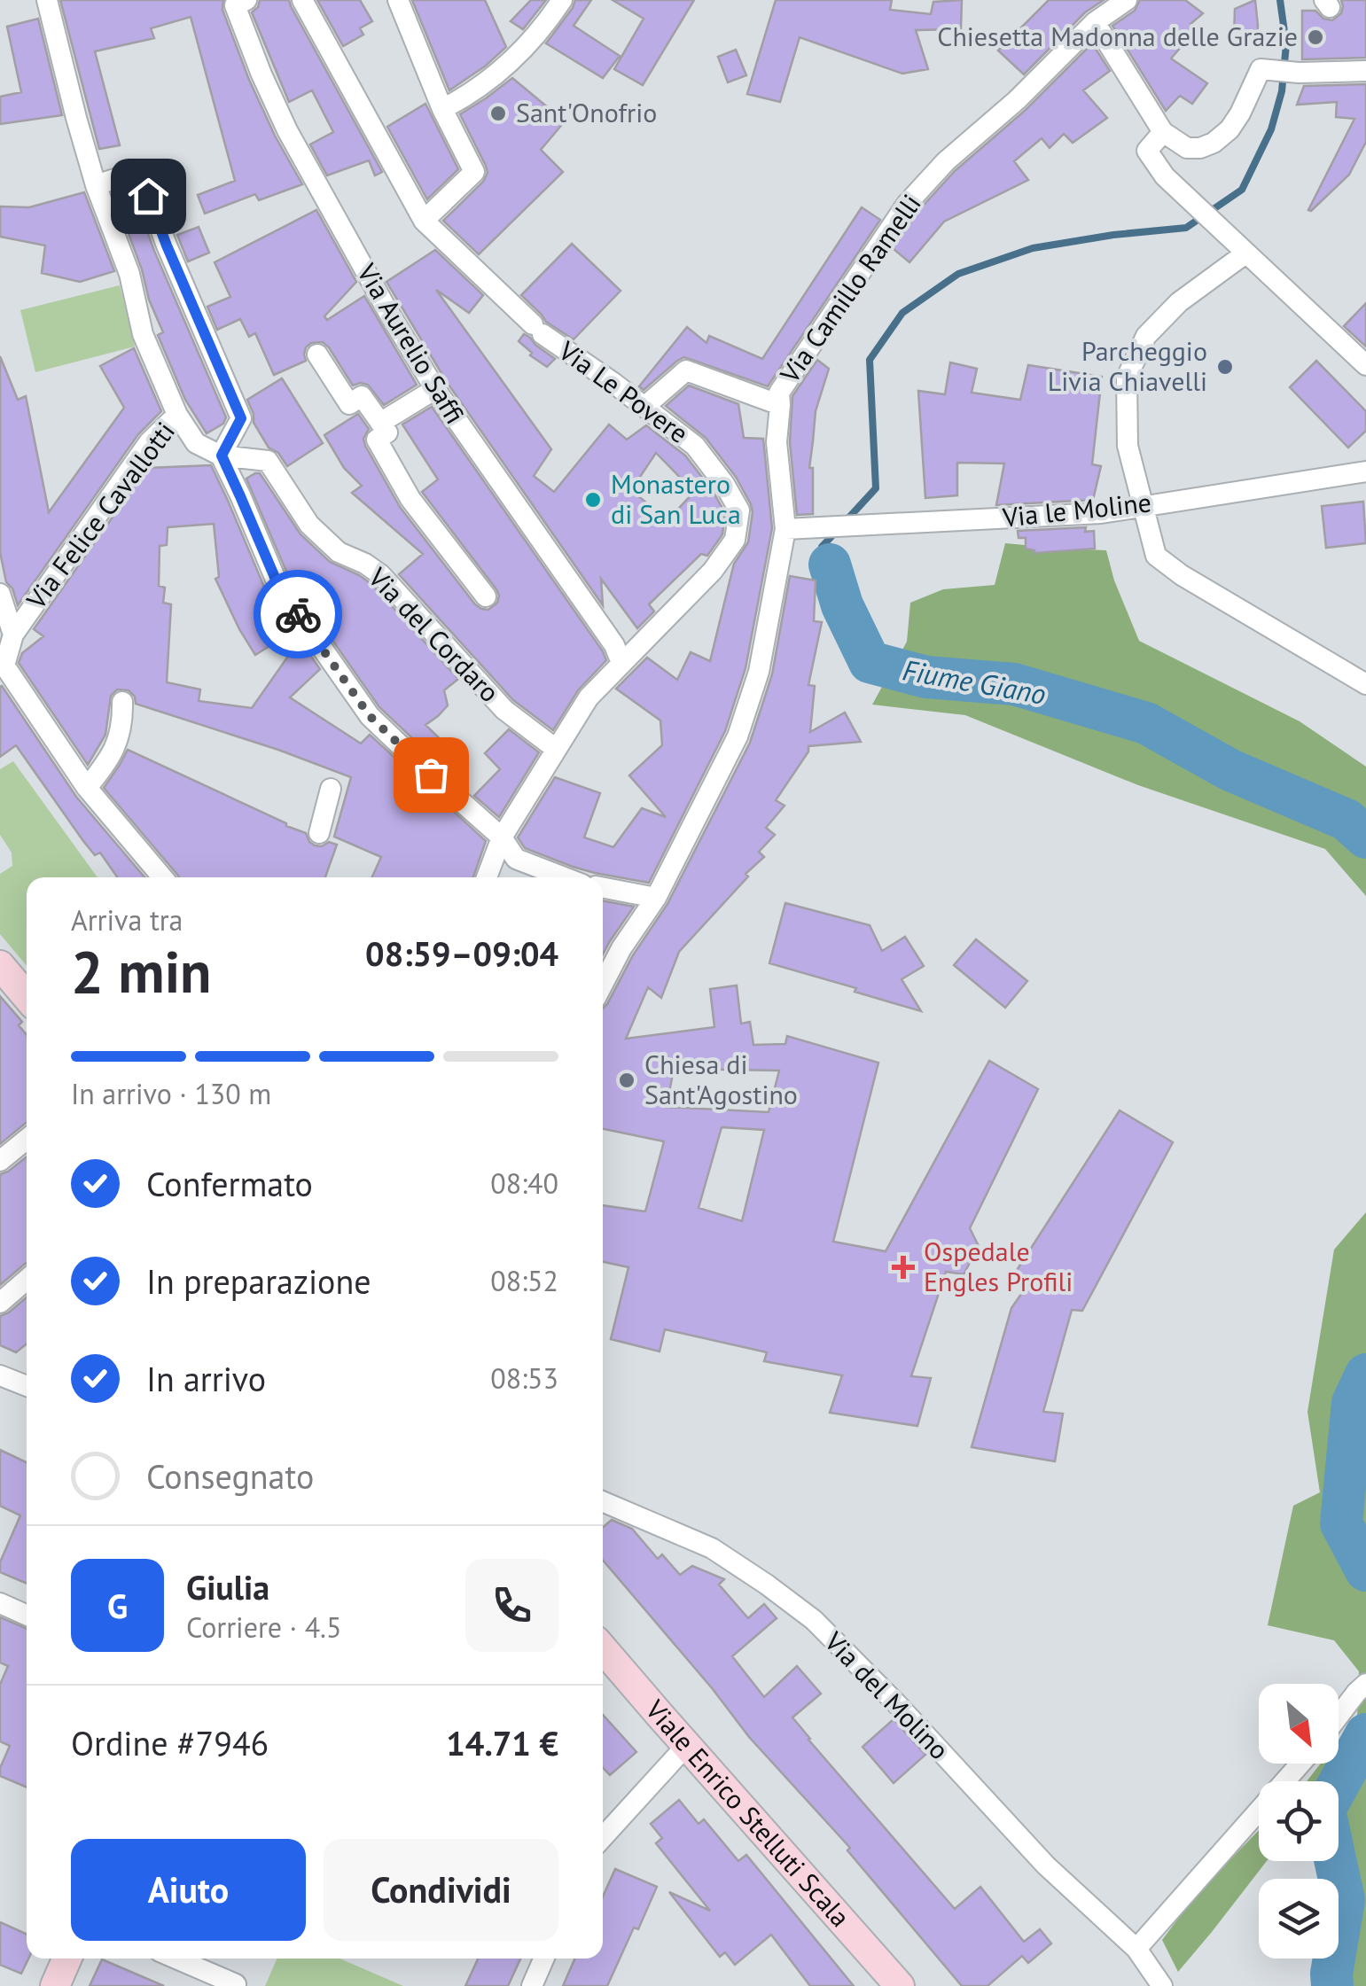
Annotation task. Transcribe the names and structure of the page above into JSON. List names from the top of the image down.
{
  "streets": {
    "street": [
      "Via Camillo Ramelli",
      "Via Aurelio Saffi",
      "Via Le Povere",
      "Via le Moline",
      "Via Felice Cavallotti",
      "Via del Cordaro",
      "Via del Molino",
      "Viale Enrico Stelluti Scala"
    ]
  },
  "crossings": [
    ["Via Camillo Ramelli", "Via le Moline"],
    ["Via Aurelio Saffi", "Via Le Povere"],
    ["Via Le Povere", "Via del Cordaro"],
    ["Via Felice Cavallotti", "Via del Cordaro"]
  ],
  "water": ["Fiume Giano"],
  "places": {
    "other": [
      "Chiesetta Madonna delle Grazie",
      "Sant'Onofrio",
      "Parcheggio Livia Chiavelli",
      "Monastero di San Luca",
      "Chiesa di Sant'Agostino"
    ],
    "health": ["Ospedale Engles Profili"]
  },
  "north": "bottom right",
  "page": {
    "heading": ["2 min", "Arriva tra", "08:59–09:04"],
    "panel": [
      "Giulia",
      "Corriere · 4.5",
      "Ordine #7946",
      "14.71 €"
    ],
    "bar": "In arrivo · 130 m",
    "list": [
      ["Confermato", "08:40"],
      ["In preparazione", "08:52"],
      ["In arrivo", "08:53"],
      "Consegnato"
    ],
    "round": "G",
    "buttons": ["Aiuto", "Condividi"]
  }
}
